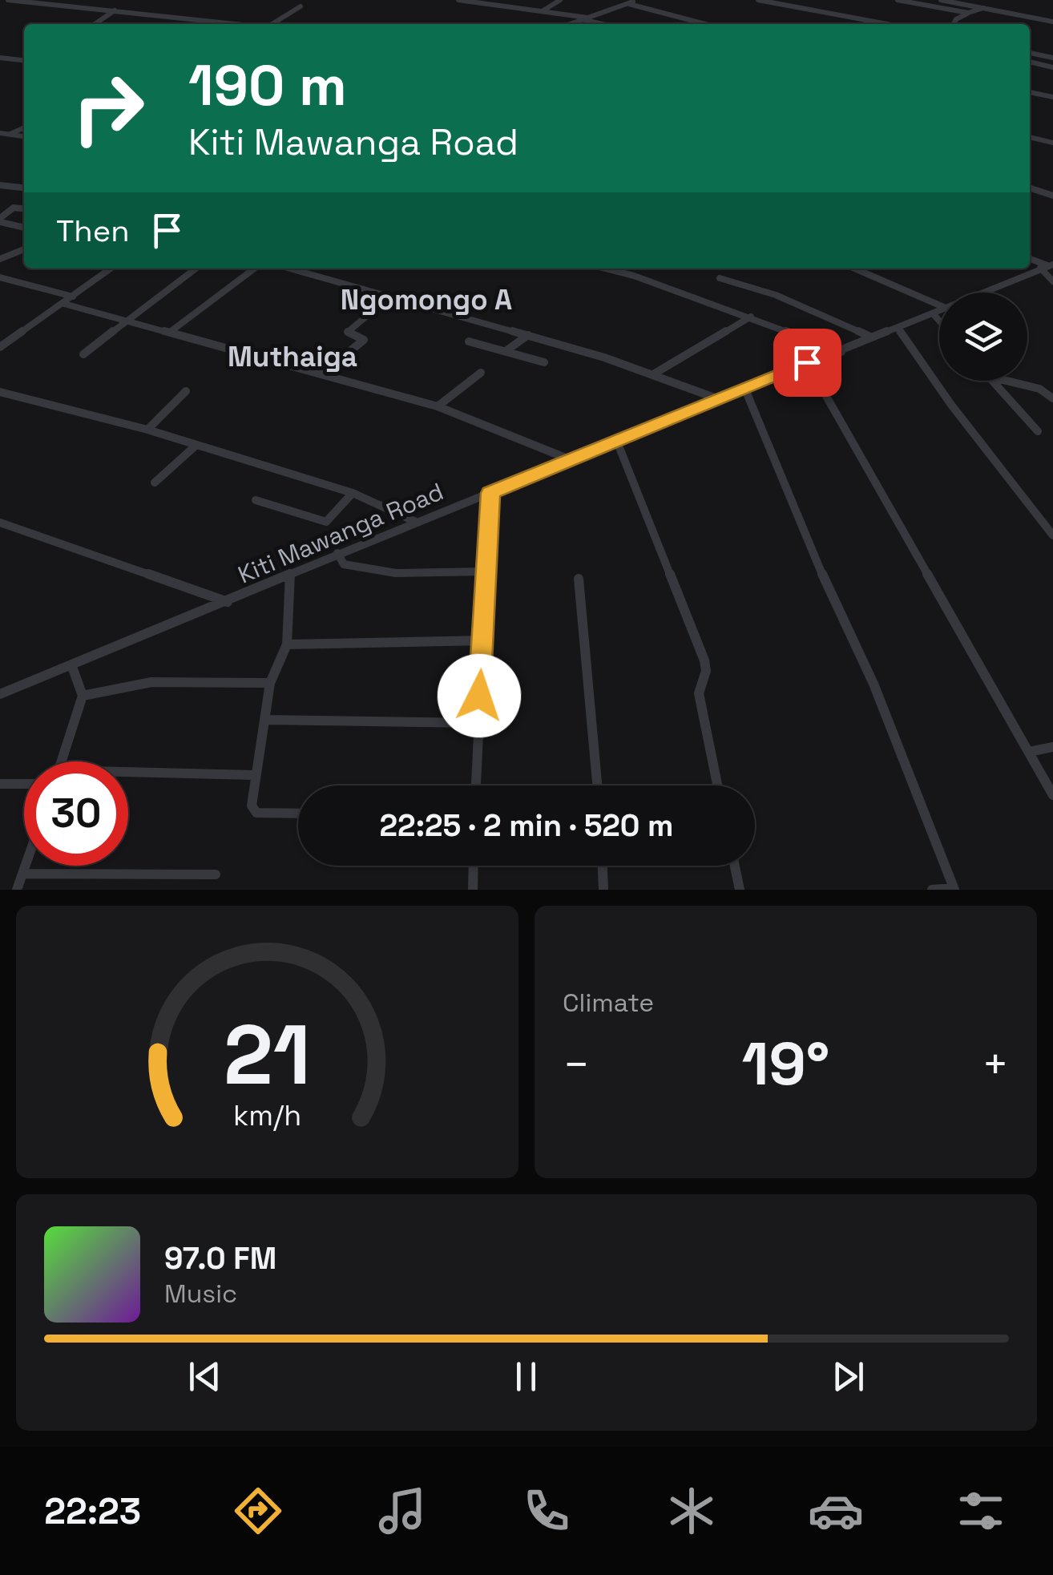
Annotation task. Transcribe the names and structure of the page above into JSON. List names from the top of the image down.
{
  "streets": {
    "street": ["Kiti Mawanga Road"]
  },
  "districts": ["Ngomongo A", "Muthaiga"],
  "page": {
    "turn": ["190 m", "Kiti Mawanga Road"],
    "then": "Then",
    "limit": "30",
    "trip": "22:25 · 2 min · 520 m",
    "tile": "Climate",
    "heat": ["−", "19°", "+"],
    "song": ["97.0 FM", "Music"],
    "tabs": "22:23",
    "gauge": ["21", "km/h"]
  }
}
